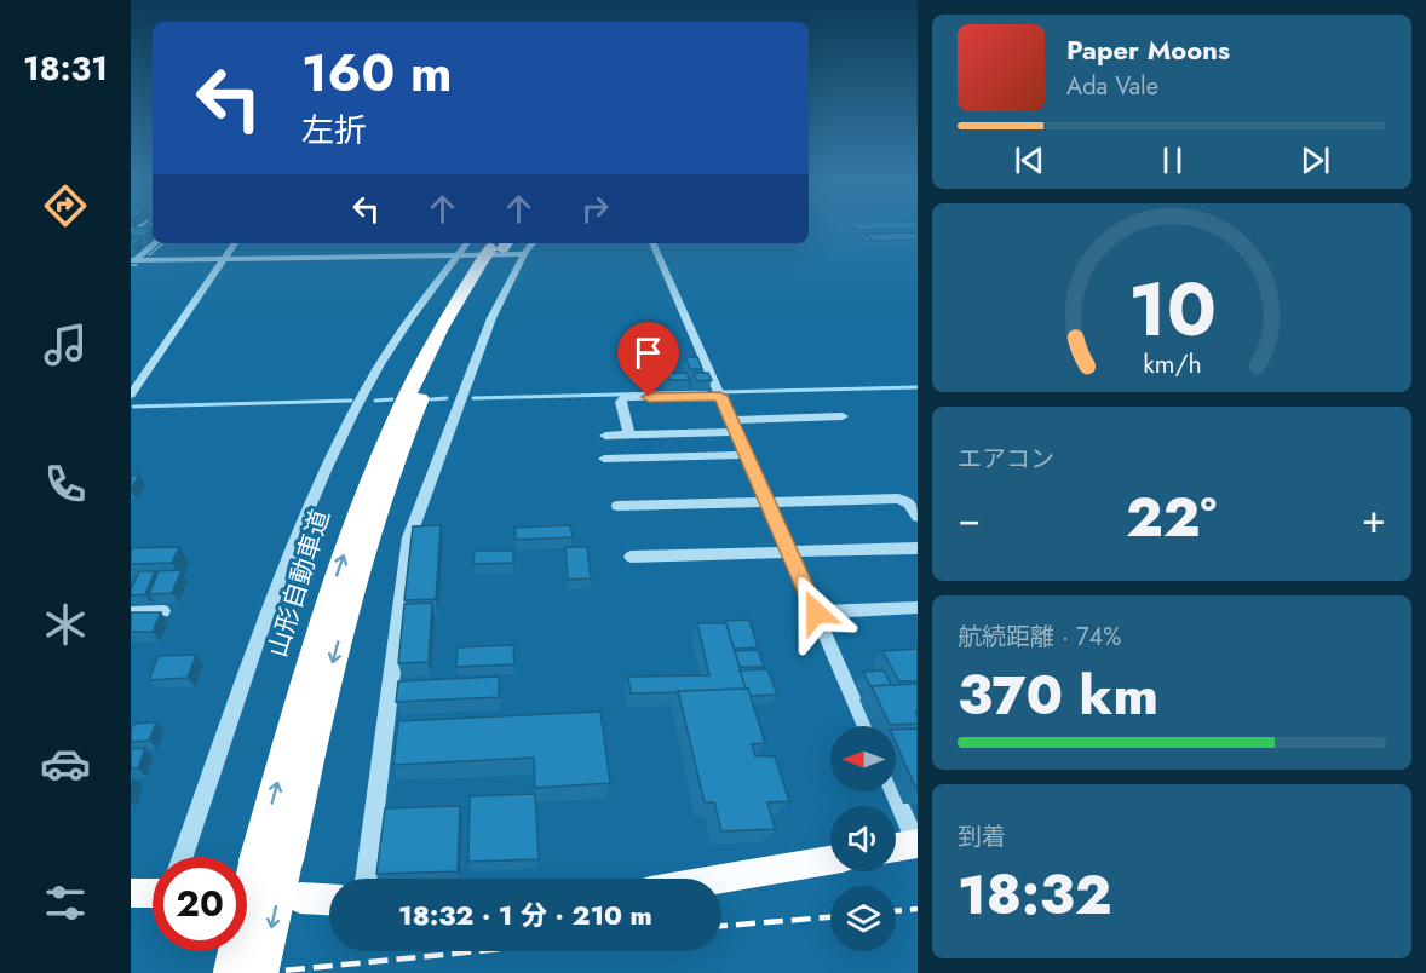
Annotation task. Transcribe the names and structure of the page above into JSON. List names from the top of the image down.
{
  "streets": {
    "highway": ["山形自動車道"]
  },
  "north": "left",
  "page": {
    "tabs": "18:31",
    "turn": ["160 m", "左折"],
    "song": ["Paper Moons", "Ada Vale"],
    "tile": [
      "エアコン",
      ["航続距離 · 74%", "370 km"],
      ["到着", "18:32"]
    ],
    "heat": ["−", "22°", "+"],
    "limit": "20",
    "trip": "18:32 · 1 分 · 210 m",
    "gauge": ["10", "km/h"]
  }
}
